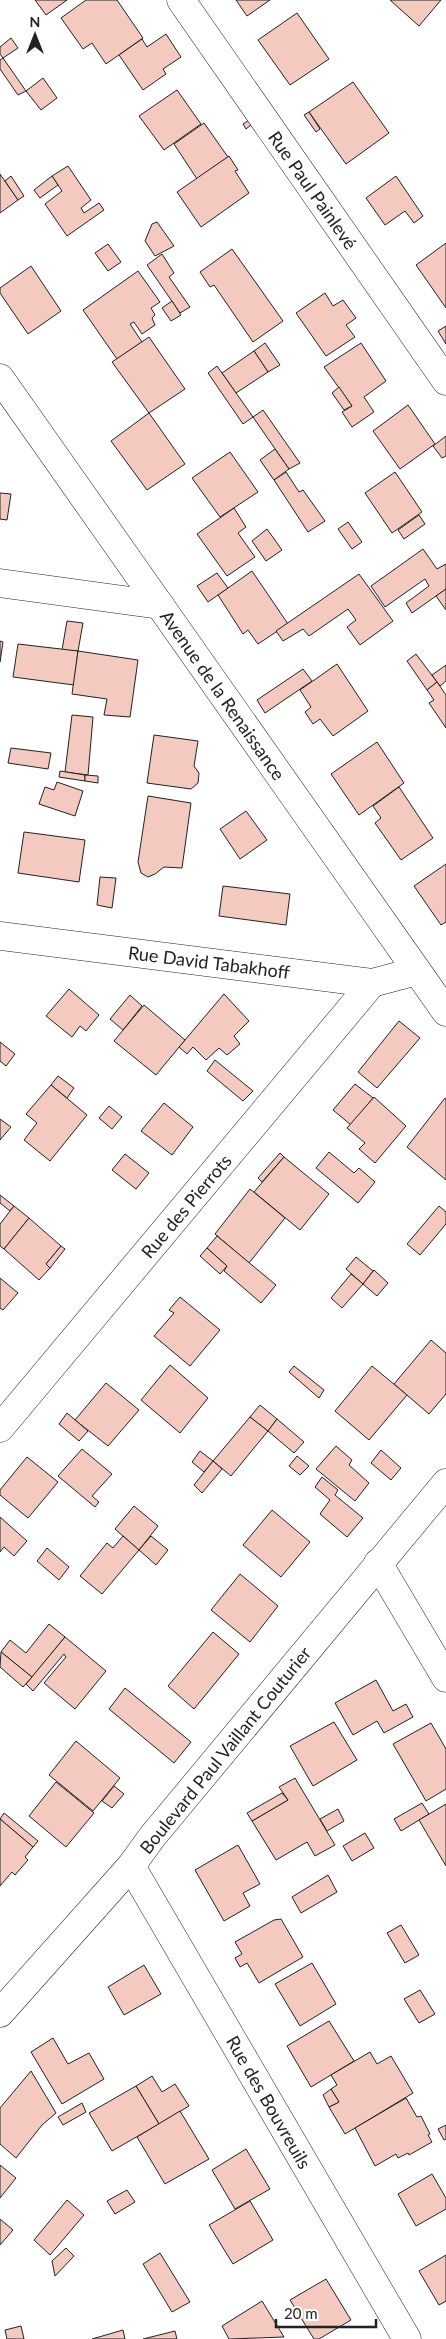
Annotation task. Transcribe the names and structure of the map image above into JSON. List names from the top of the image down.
{
  "streets": {
    "street": [
      "Rue Paul Painlevé",
      "Avenue de la Renaissance",
      "Rue David Tabakhoff",
      "Rue des Pierrots",
      "Boulevard Paul Vaillant Couturier",
      "Rue des Bouvreuils"
    ]
  },
  "crossings": [
    ["Avenue de la Renaissance", "Rue David Tabakhoff"],
    ["Rue David Tabakhoff", "Rue des Pierrots"],
    ["Boulevard Paul Vaillant Couturier", "Rue des Bouvreuils"]
  ],
  "scale_bar": "20 m",
  "north": "top"
}
